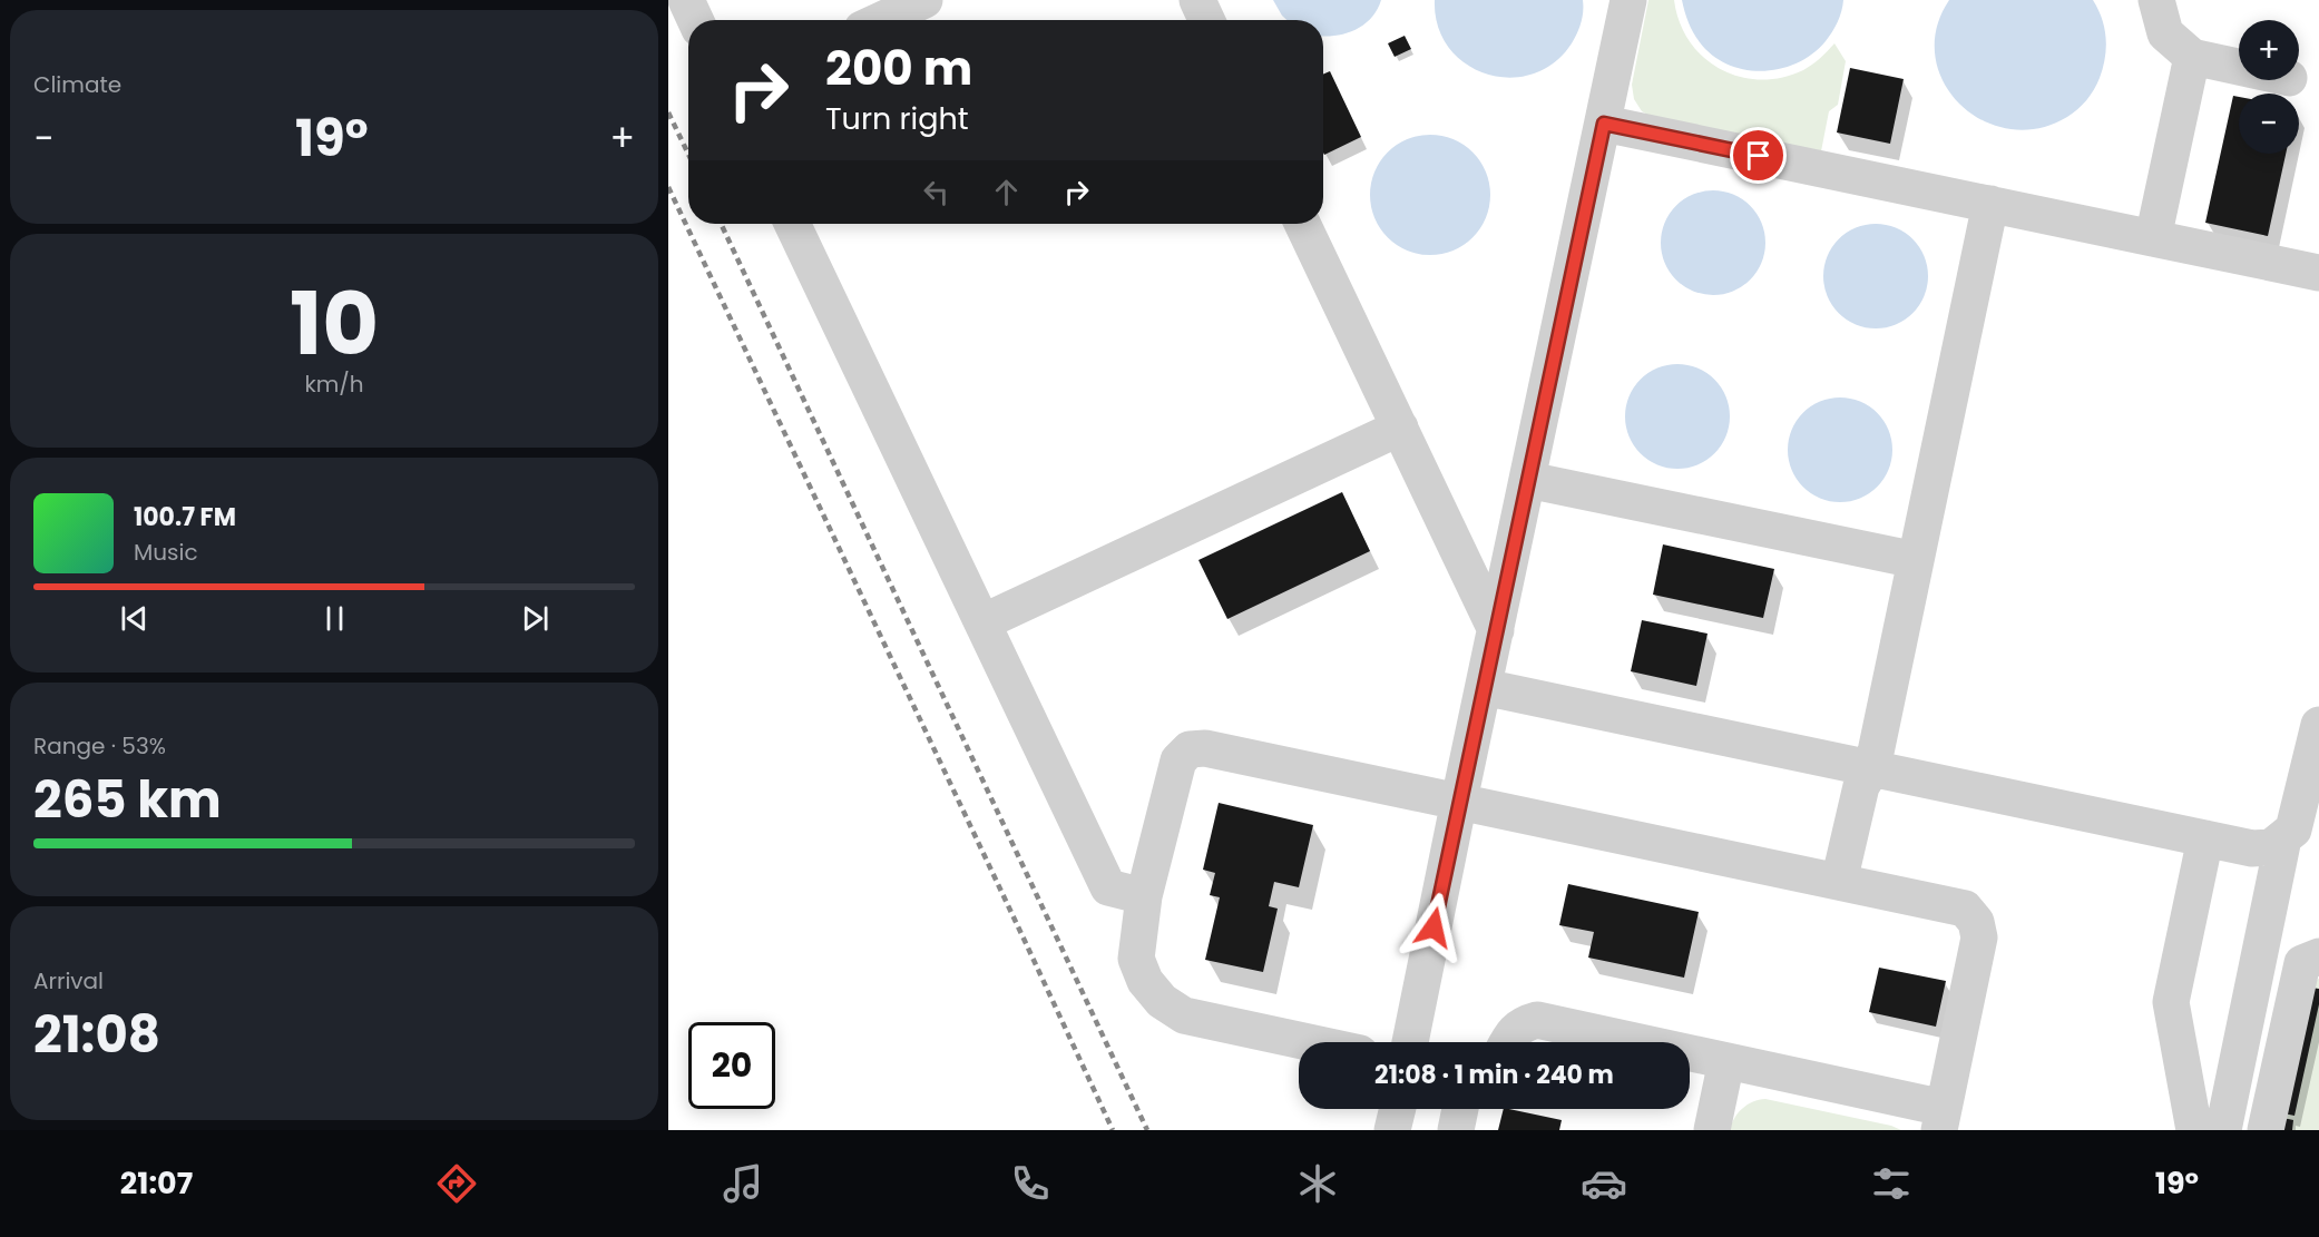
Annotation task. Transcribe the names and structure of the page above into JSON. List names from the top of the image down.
{
  "page": {
    "tile": [
      "Climate",
      ["10", "km/h"],
      ["Range · 53%", "265 km"],
      ["Arrival", "21:08"]
    ],
    "map_buttons": ["+", "−"],
    "turn": ["200 m", "Turn right"],
    "heat": ["−", "19°", "+"],
    "song": ["100.7 FM", "Music"],
    "limit": "20",
    "trip": "21:08 · 1 min · 240 m",
    "tabs": ["21:07", "19°"]
  }
}
